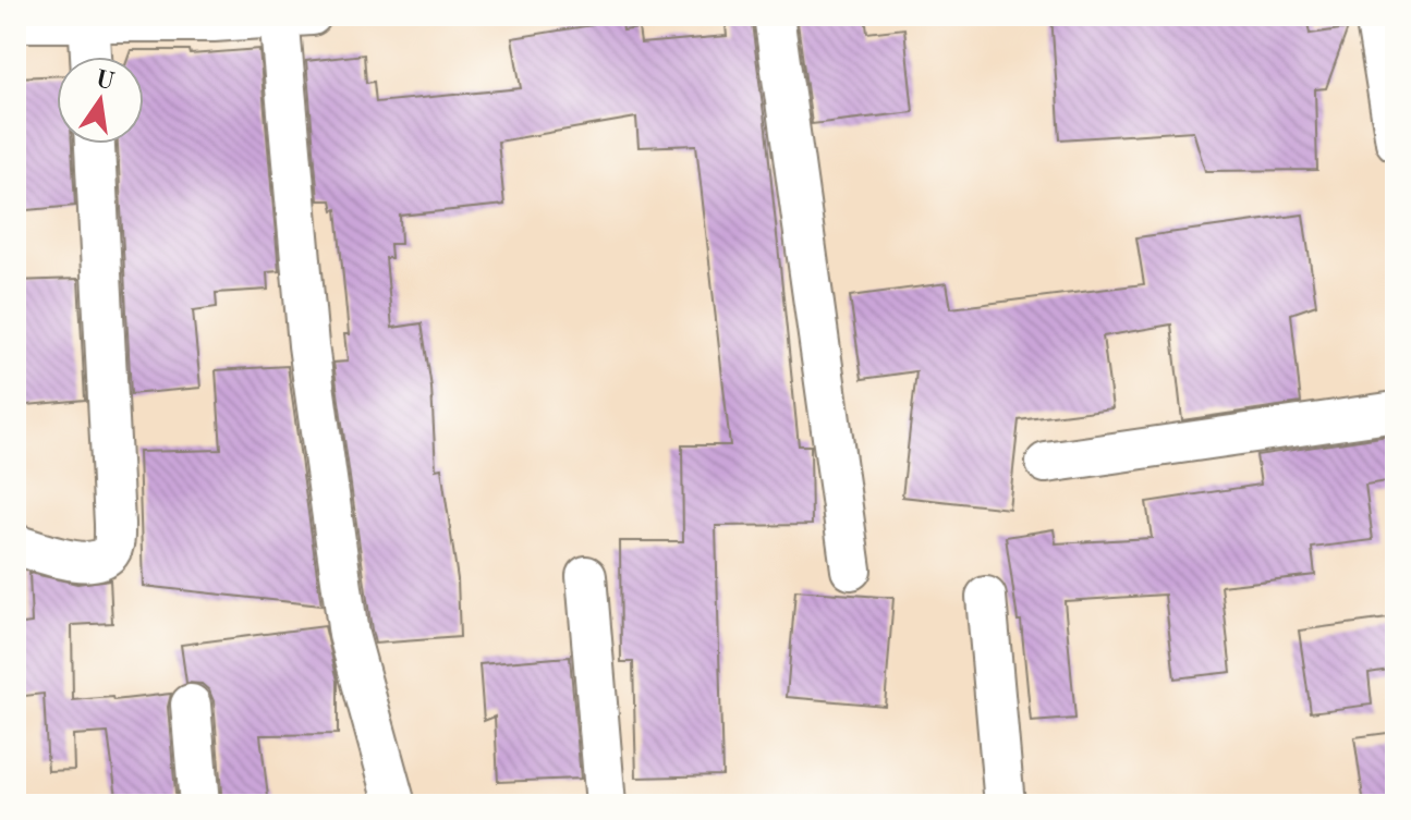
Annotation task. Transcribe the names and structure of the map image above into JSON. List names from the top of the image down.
{
  "north": "top"
}
